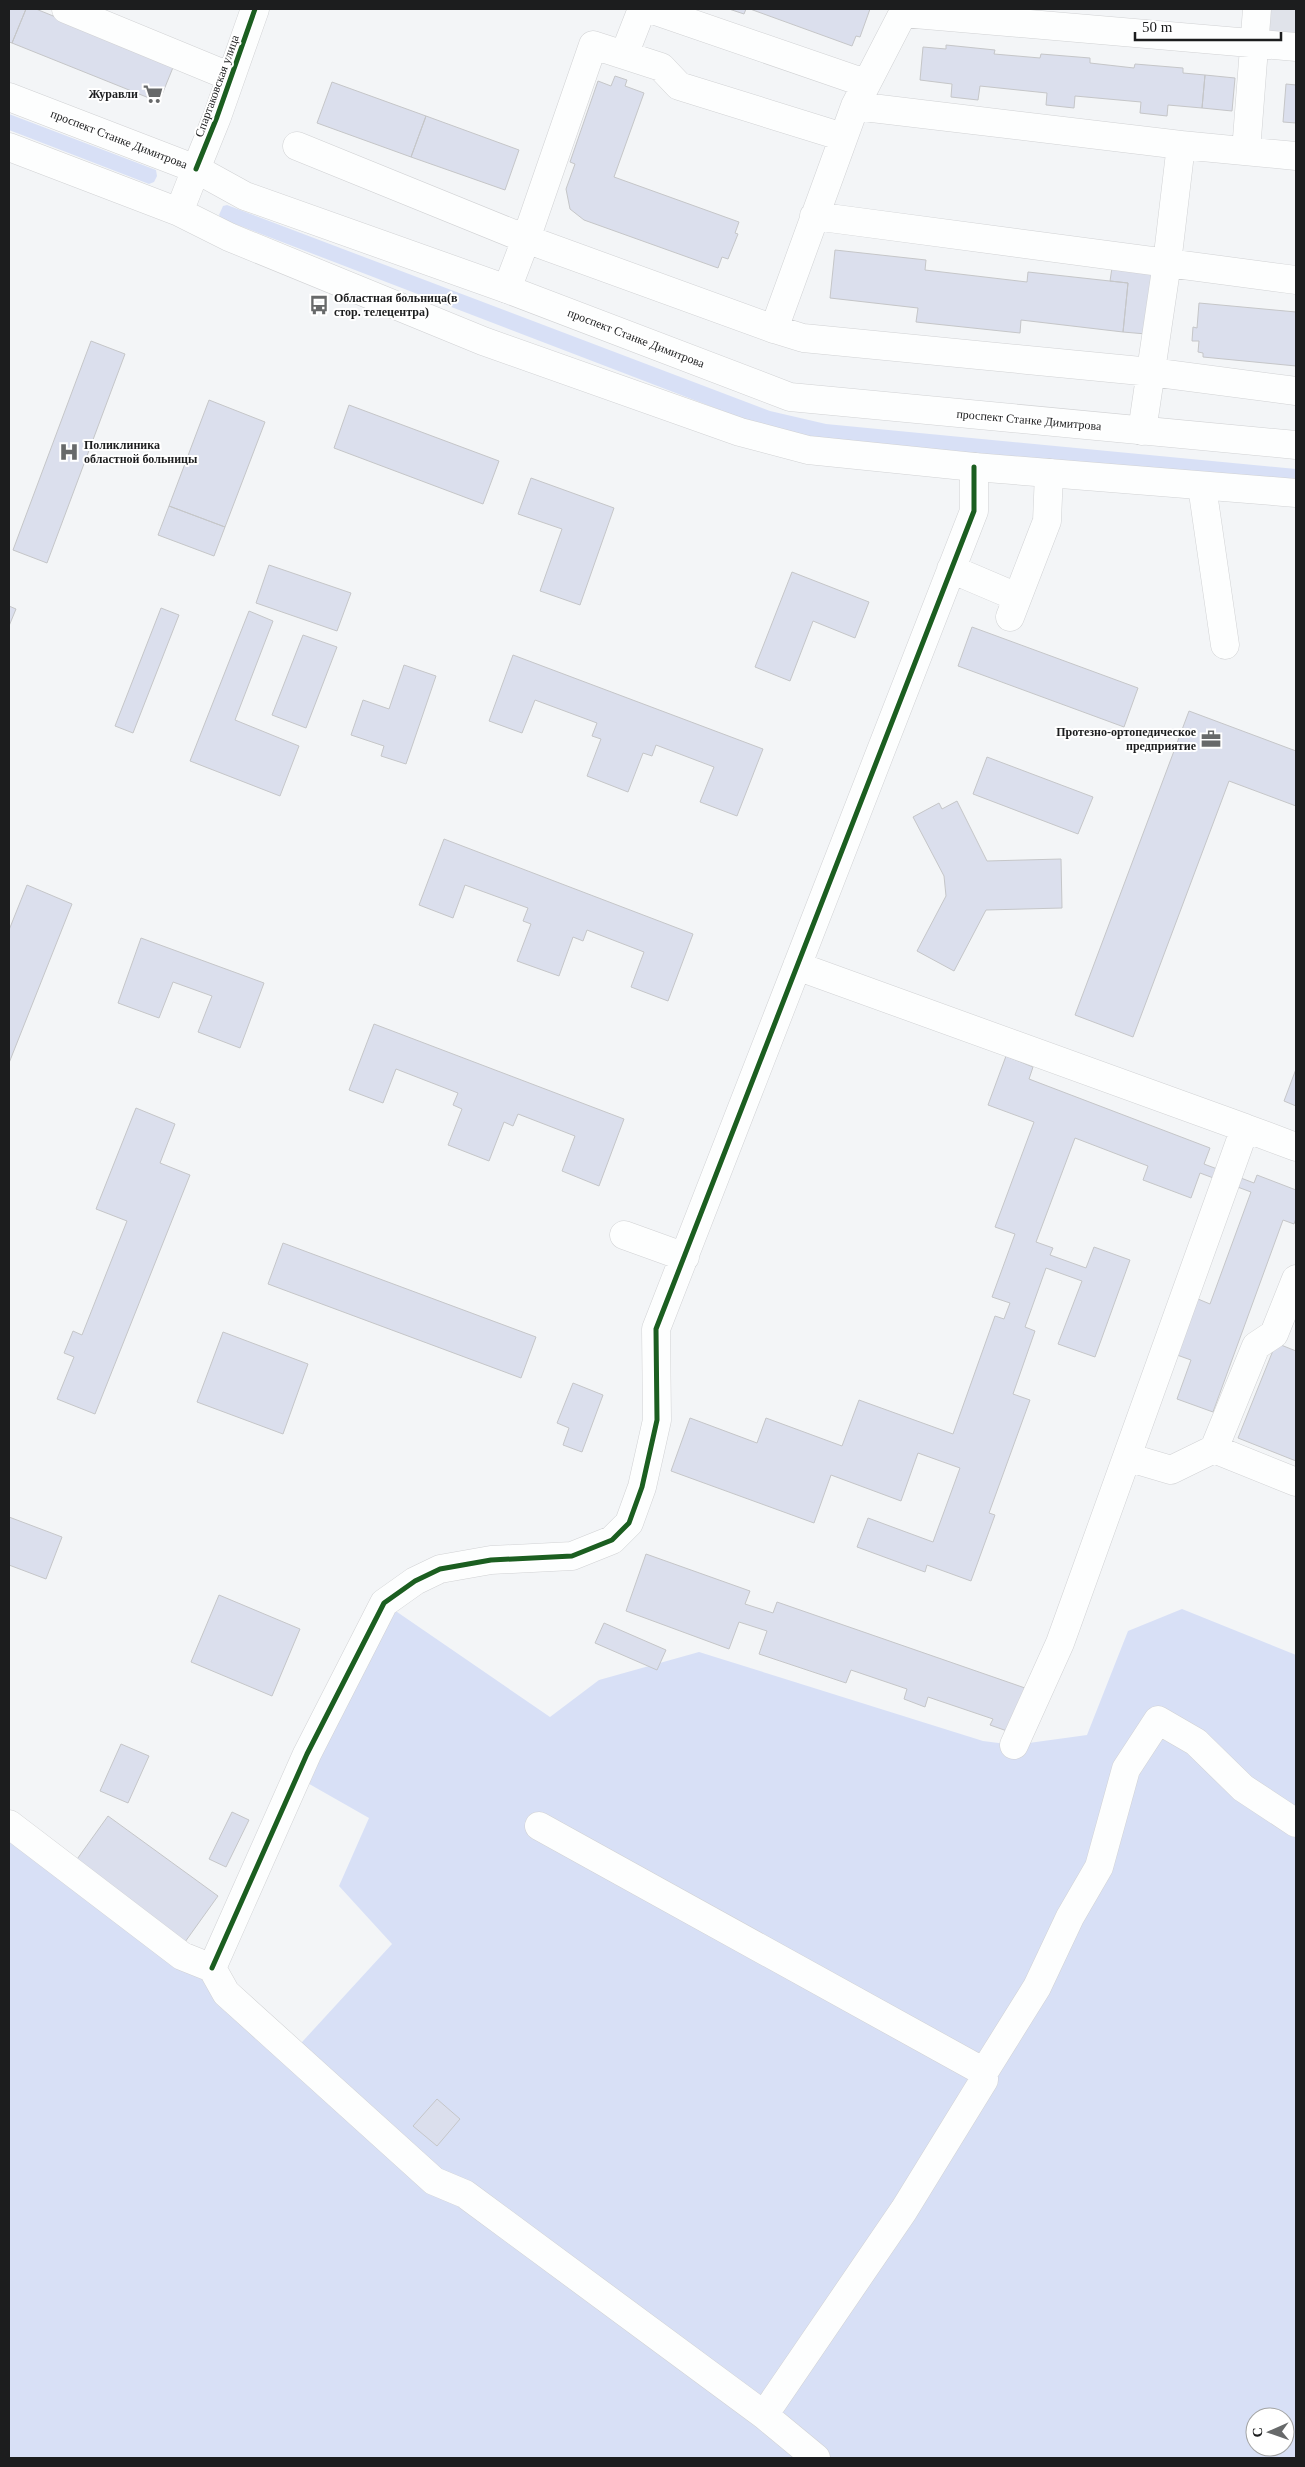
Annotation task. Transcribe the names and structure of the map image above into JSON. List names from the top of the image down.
{
  "streets": {
    "main road": ["Спартаковская улица", "проспект Станке Димитрова"]
  },
  "crossings": [
    ["Спартаковская улица", "проспект Станке Димитрова"]
  ],
  "places": {
    "supermarket": ["Журавли"],
    "bus stop": ["Областная больница(в стор. телецентра)"],
    "hospital": ["Поликлиника областной больницы"],
    "office": ["Протезно-ортопедическое предприятие"]
  },
  "scale_bar": "50 m",
  "north": "left"
}
